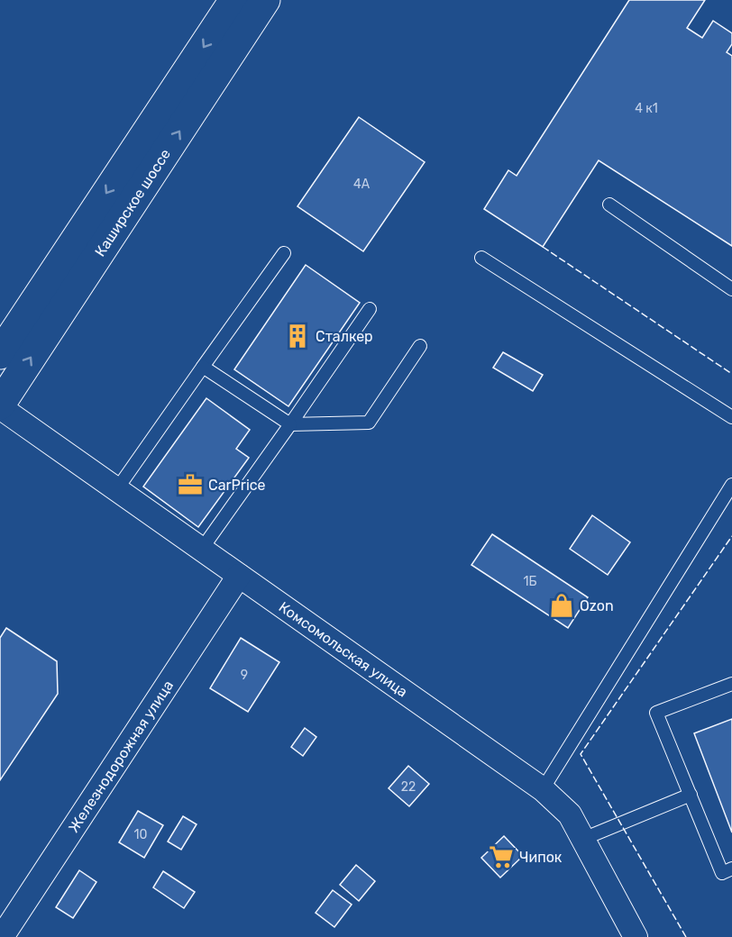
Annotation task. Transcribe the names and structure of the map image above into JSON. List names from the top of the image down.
{
  "streets": {
    "main road": ["Каширское шоссе"],
    "street": ["Комсомольская улица", "Железнодорожная улица"]
  },
  "crossings": [
    ["Каширское шоссе", "Комсомольская улица"],
    ["Комсомольская улица", "Железнодорожная улица"]
  ],
  "places": {
    "building": ["Сталкер"],
    "office": ["CarPrice"],
    "shop": ["Ozon"],
    "supermarket": ["Чипок"]
  },
  "house_numbers": [
    "4 к1",
    "4А",
    "1Б",
    "9",
    "22",
    "10"
  ]
}
